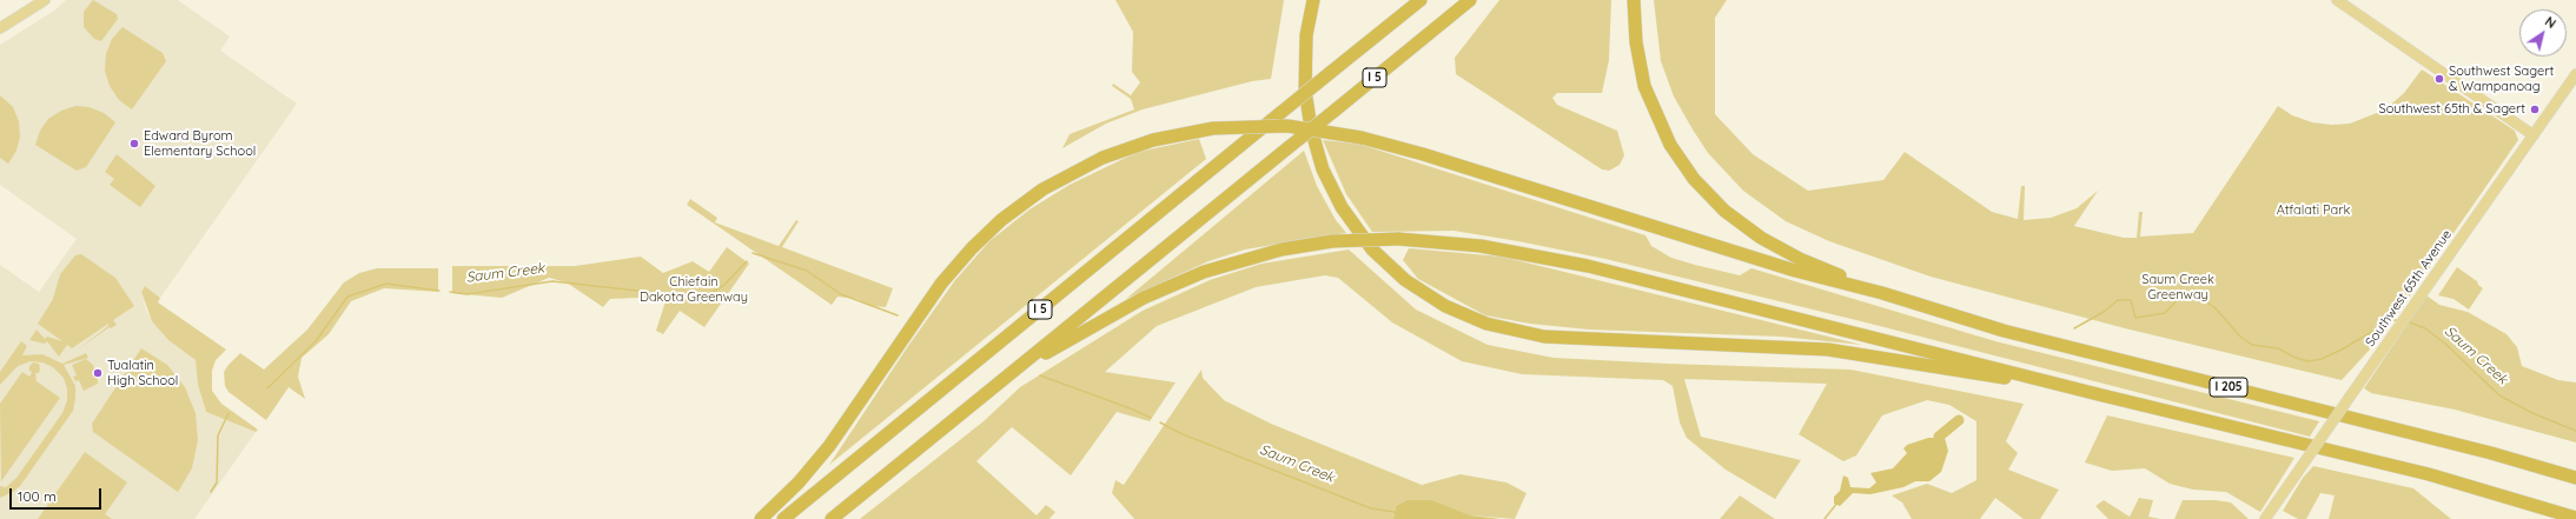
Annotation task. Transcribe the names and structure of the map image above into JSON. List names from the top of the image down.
{
  "streets": {
    "highway": ["I 5", "I 205"],
    "main road": ["Southwest 65th Avenue"]
  },
  "water": ["Saum Creek"],
  "parks": ["Atfalati Park", "Saum Creek Greenway", "Chiefain Dakota Greenway"],
  "places": [
    "Southwest Sagert & Wampanoag",
    "Southwest 65th & Sagert",
    "Edward Byrom Elementary School",
    "Tualatin High School"
  ],
  "scale_bar": "100 m",
  "north": "top right"
}
